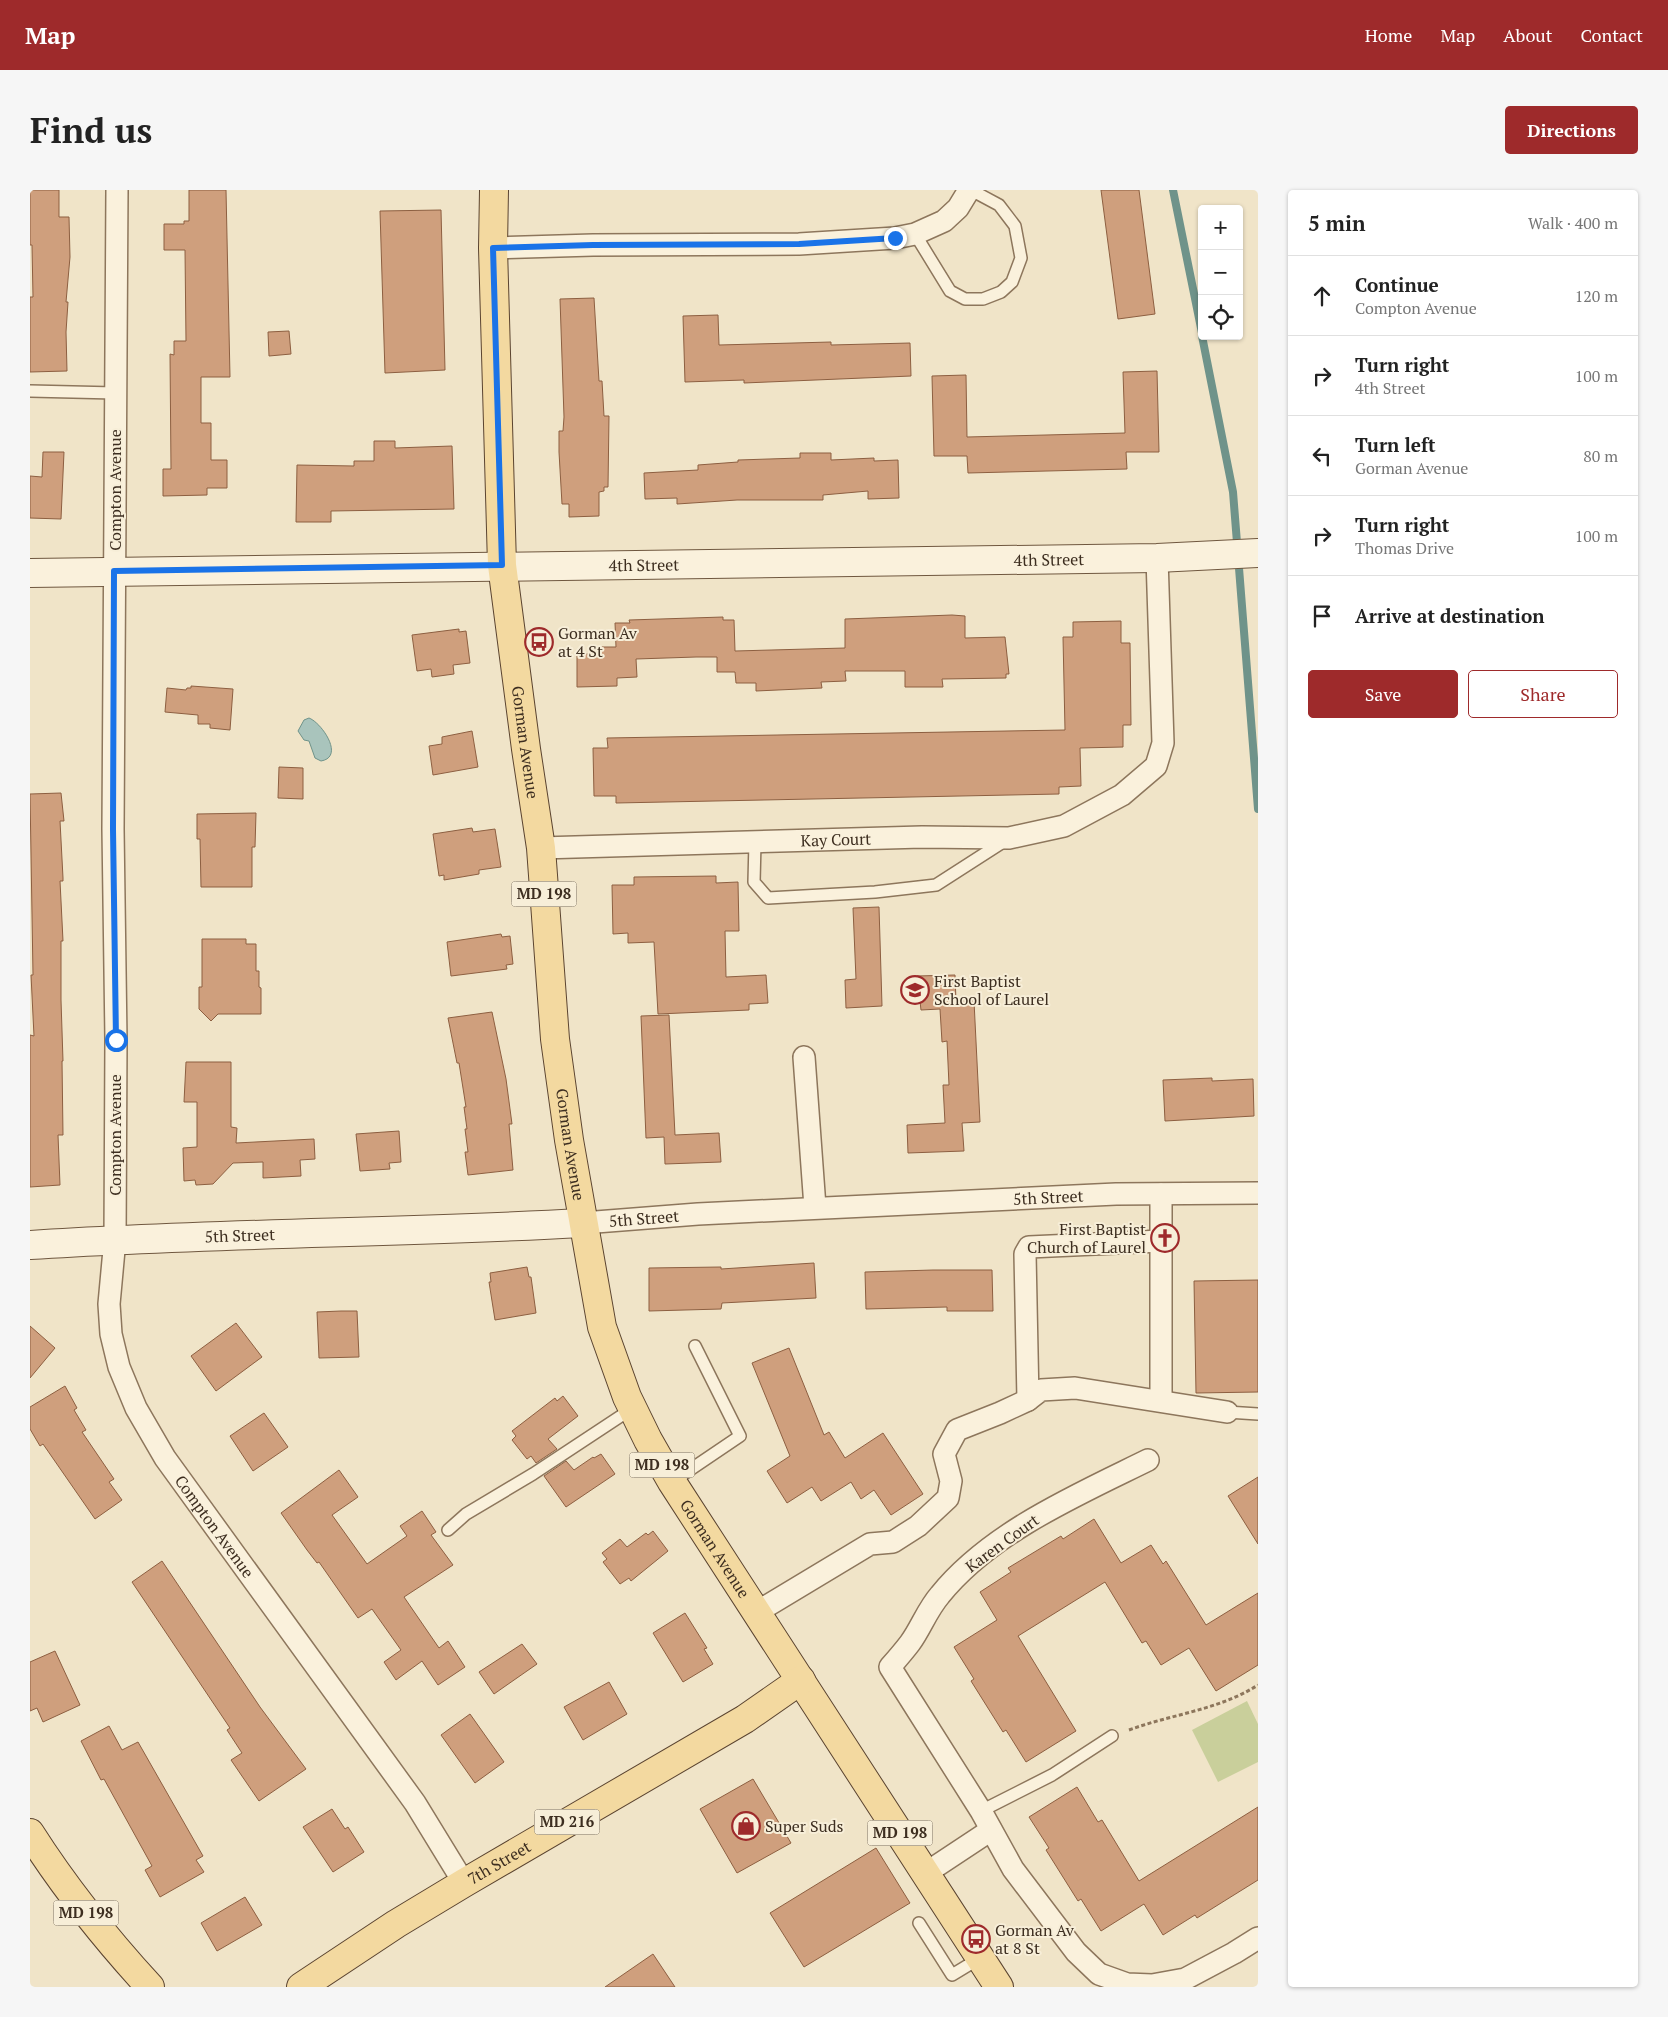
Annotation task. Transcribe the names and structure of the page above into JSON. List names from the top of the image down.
{
  "streets": {
    "main road": [
      "Gorman Avenue",
      "MD 198",
      "MD 216",
      "7th Street"
    ],
    "street": [
      "Compton Avenue",
      "4th Street",
      "Kay Court",
      "5th Street",
      "Karen Court"
    ]
  },
  "crossings": [
    ["Compton Avenue", "4th Street"],
    ["Compton Avenue", "5th Street"],
    ["Compton Avenue", "7th Street"],
    ["4th Street", "Gorman Avenue"],
    ["4th Street", "Kay Court"],
    ["Gorman Avenue", "Kay Court"],
    ["Gorman Avenue", "5th Street"],
    ["Gorman Avenue", "7th Street"]
  ],
  "places": {
    "bus stop": ["Gorman Av at 4 St", "Gorman Av at 8 St"],
    "school or university": ["First Baptist School of Laurel"],
    "church": ["First Baptist Church of Laurel"],
    "shop": ["Super Suds"]
  },
  "page": {
    "header": "Map",
    "nav": [
      "Home",
      "Map",
      "About",
      "Contact"
    ],
    "buttons": [
      "Directions",
      ["Save", "Share"]
    ],
    "title": "Find us",
    "heading": ["5 min", "Walk · 400 m"],
    "map_buttons": ["+", "−"],
    "list": [
      ["Continue", "Compton Avenue", "120 m"],
      ["Turn right", "4th Street", "100 m"],
      ["Turn left", "Gorman Avenue", "80 m"],
      ["Turn right", "Thomas Drive", "100 m"],
      "Arrive at destination"
    ]
  }
}
